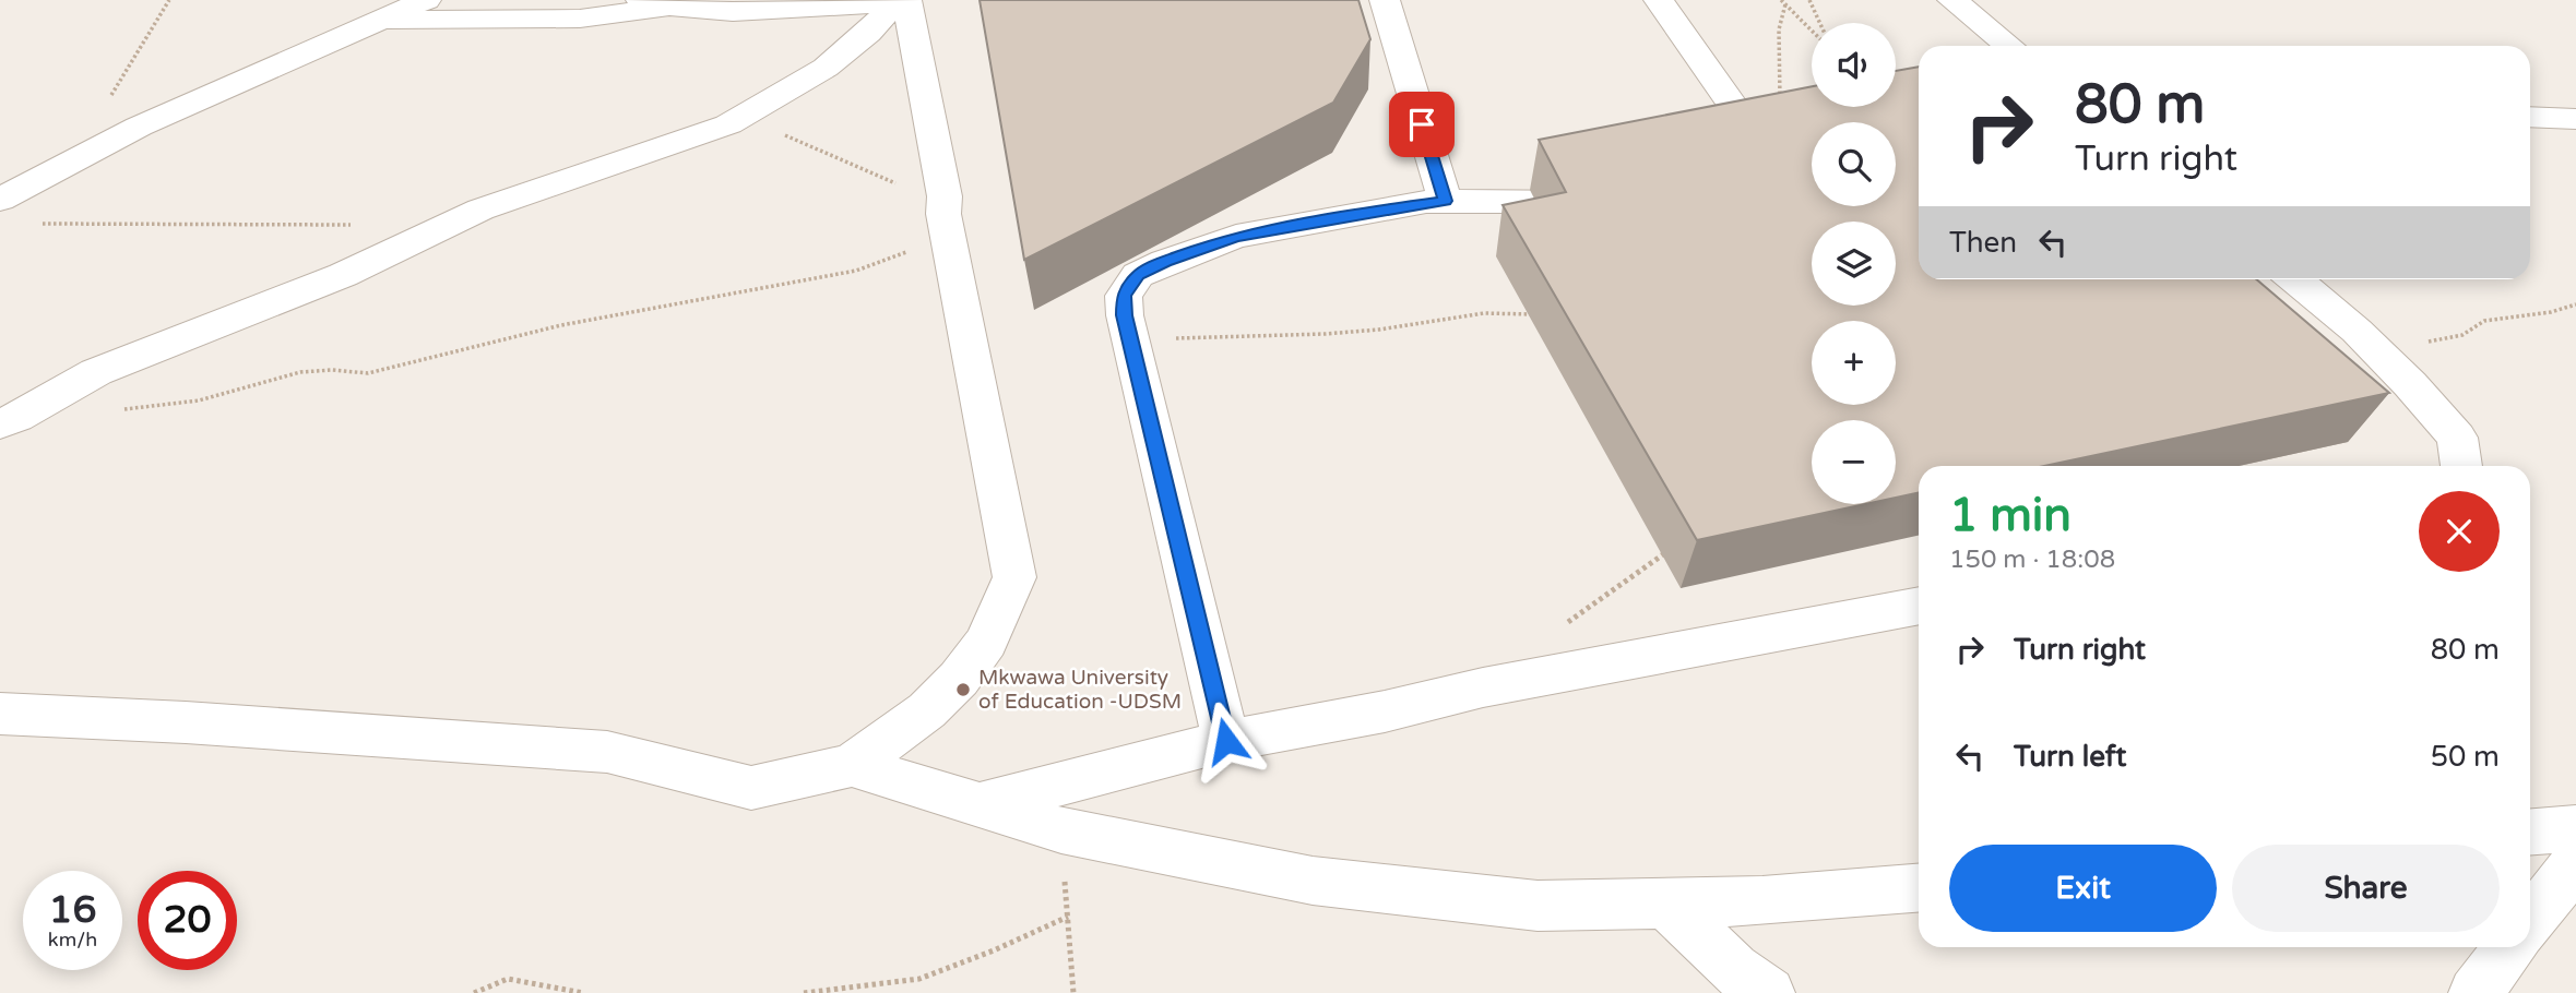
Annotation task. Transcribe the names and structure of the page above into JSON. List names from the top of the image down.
{
  "places": ["Mkwawa University of Education -UDSM"],
  "page": {
    "map_buttons": ["+", "−"],
    "turn": ["80 m", "Turn right"],
    "then": "Then",
    "heading": ["1 min", "150 m · 18:08"],
    "list": [
      {
        "name": "Turn right",
        "value": "80 m"
      },
      {
        "name": "Turn left",
        "value": "50 m"
      }
    ],
    "buttons": ["Exit", "Share"],
    "speed": "16 km/h",
    "limit": "20"
  }
}
